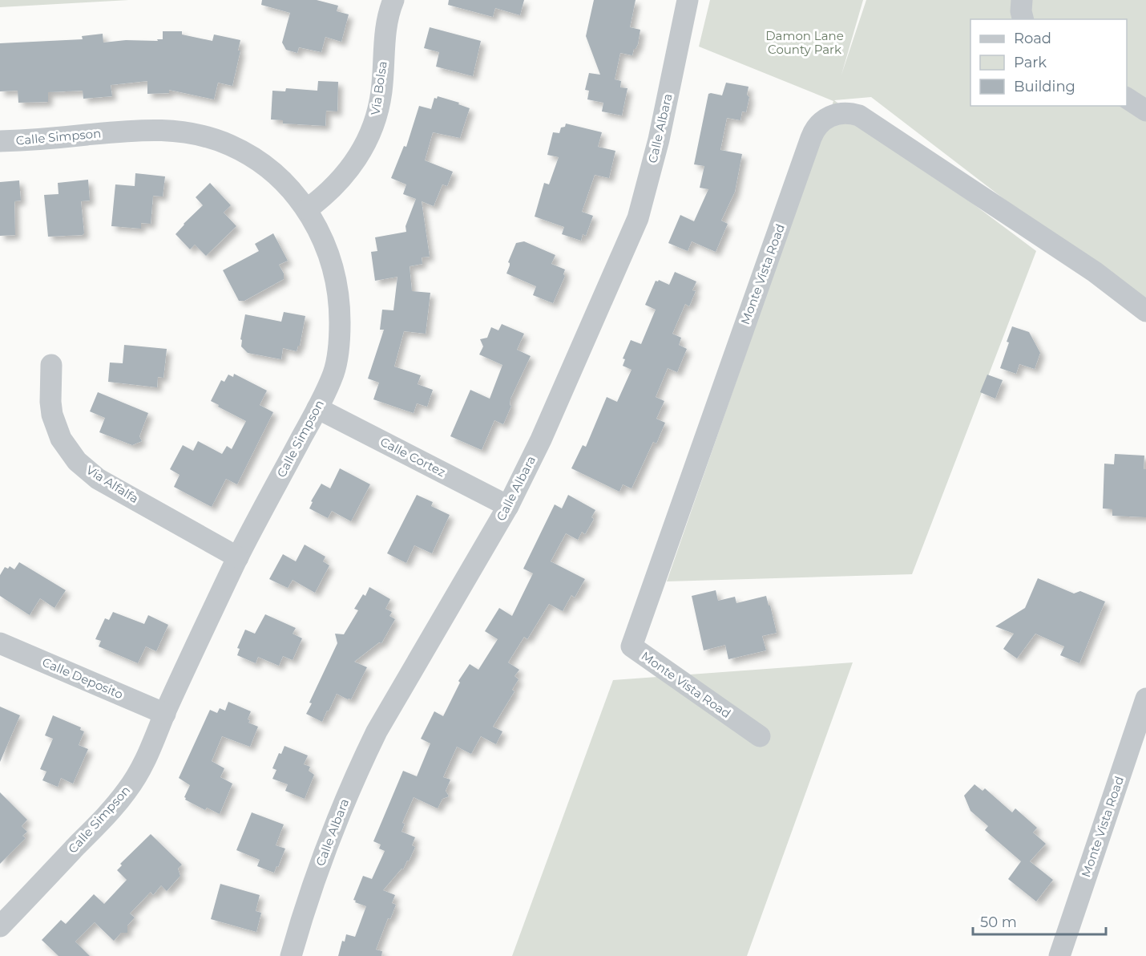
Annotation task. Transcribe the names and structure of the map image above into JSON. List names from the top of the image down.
{
  "streets": {
    "street": [
      "Via Bolsa",
      "Calle Albara",
      "Calle Simpson",
      "Monte Vista Road",
      "Calle Cortez",
      "Via Alfalfa",
      "Calle Deposito"
    ]
  },
  "crossings": [
    ["Via Bolsa", "Calle Simpson"],
    ["Calle Albara", "Calle Cortez"],
    ["Calle Simpson", "Calle Cortez"],
    ["Calle Simpson", "Via Alfalfa"],
    ["Calle Simpson", "Calle Deposito"]
  ],
  "parks": ["Damon Lane County Park"],
  "legend": ["Road", "Park", "Building"],
  "scale_bar": "50 m"
}
